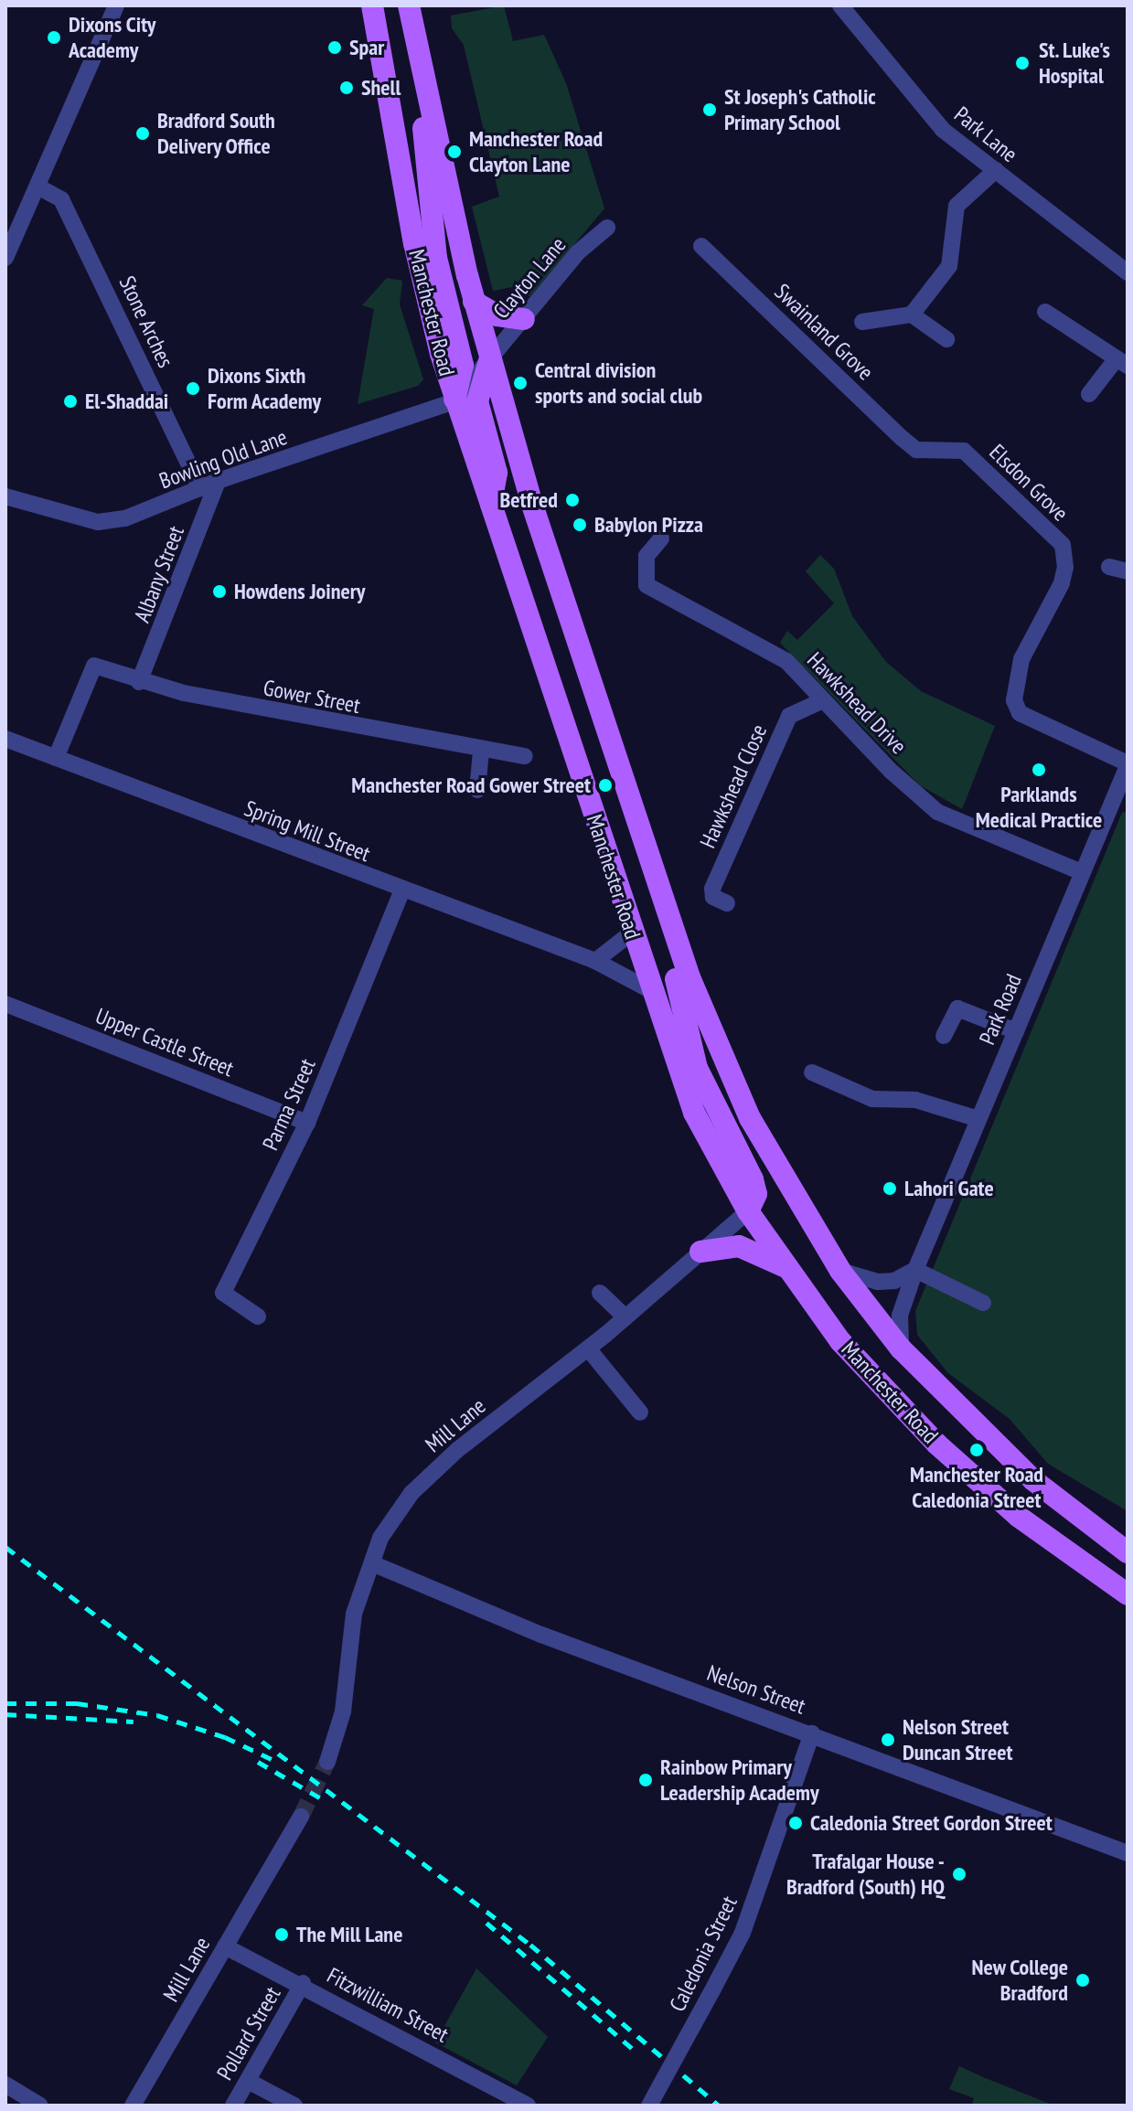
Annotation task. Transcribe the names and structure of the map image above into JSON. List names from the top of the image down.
{
  "streets": {
    "main road": ["Manchester Road"],
    "street": [
      "Park Lane",
      "Clayton Lane",
      "Stone Arches",
      "Swainland Grove",
      "Bowling Old Lane",
      "Elsdon Grove",
      "Albany Street",
      "Gower Street",
      "Hawkshead Drive",
      "Hawkshead Close",
      "Spring Mill Street",
      "Park Road",
      "Upper Castle Street",
      "Parma Street",
      "Mill Lane",
      "Nelson Street",
      "Caledonia Street",
      "Fitzwilliam Street",
      "Pollard Street"
    ]
  },
  "crossings": [
    ["Clayton Lane", "Manchester Road"],
    ["Clayton Lane", "Bowling Old Lane"],
    ["Manchester Road", "Bowling Old Lane"],
    ["Manchester Road", "Spring Mill Street"],
    ["Manchester Road", "Park Road"],
    ["Manchester Road", "Mill Lane"],
    ["Stone Arches", "Bowling Old Lane"],
    ["Swainland Grove", "Elsdon Grove"],
    ["Bowling Old Lane", "Albany Street"],
    ["Elsdon Grove", "Park Road"],
    ["Albany Street", "Gower Street"],
    ["Gower Street", "Spring Mill Street"],
    ["Hawkshead Drive", "Hawkshead Close"],
    ["Hawkshead Drive", "Park Road"],
    ["Spring Mill Street", "Parma Street"],
    ["Upper Castle Street", "Parma Street"],
    ["Mill Lane", "Nelson Street"],
    ["Mill Lane", "Fitzwilliam Street"],
    ["Nelson Street", "Caledonia Street"],
    ["Fitzwilliam Street", "Pollard Street"]
  ],
  "places": [
    "Dixons City Academy",
    "Spar",
    "St. Luke's Hospital",
    "Shell",
    "St Joseph's Catholic Primary School",
    "Bradford South Delivery Office",
    "Manchester Road Clayton Lane",
    "Central division sports and social club",
    "Dixons Sixth Form Academy",
    "El-Shaddai",
    "Betfred",
    "Babylon Pizza",
    "Howdens Joinery",
    "Parklands Medical Practice",
    "Manchester Road Gower Street",
    "Lahori Gate",
    "Manchester Road Caledonia Street",
    "Nelson Street Duncan Street",
    "Rainbow Primary Leadership Academy",
    "Caledonia Street Gordon Street",
    "Trafalgar House - Bradford (South) HQ",
    "The Mill Lane",
    "New College Bradford"
  ]
}
